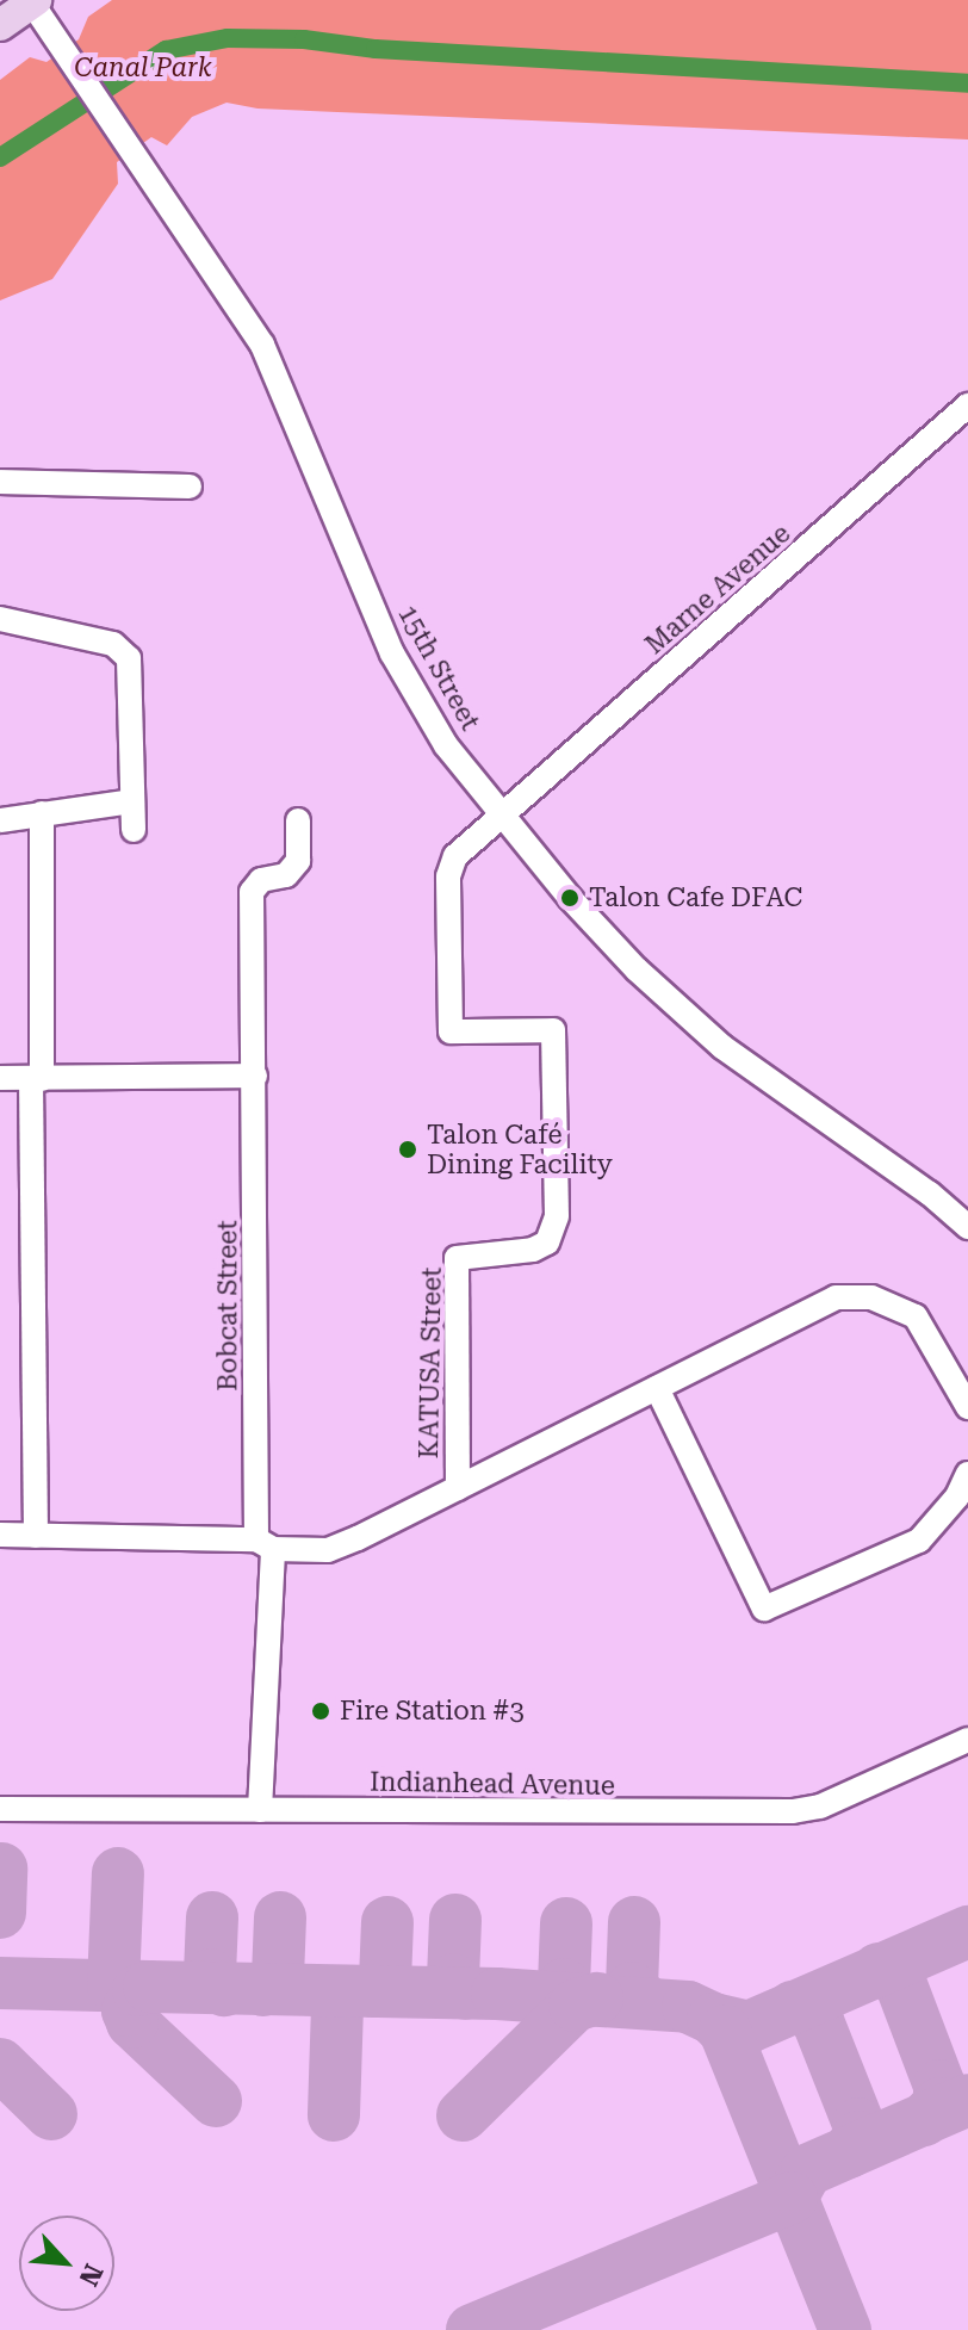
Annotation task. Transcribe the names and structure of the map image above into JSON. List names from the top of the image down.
{
  "streets": {
    "street": [
      "Marne Avenue",
      "15th Street",
      "Bobcat Street",
      "KATUSA Street",
      "Indianhead Avenue"
    ]
  },
  "crossings": [
    ["Marne Avenue", "15th Street"],
    ["Marne Avenue", "KATUSA Street"],
    ["15th Street", "KATUSA Street"],
    ["Bobcat Street", "Indianhead Avenue"]
  ],
  "parks": ["Canal Park"],
  "places": ["Talon Cafe DFAC", "Talon Café Dining Facility", "Fire Station #3"],
  "north": "bottom right"
}
